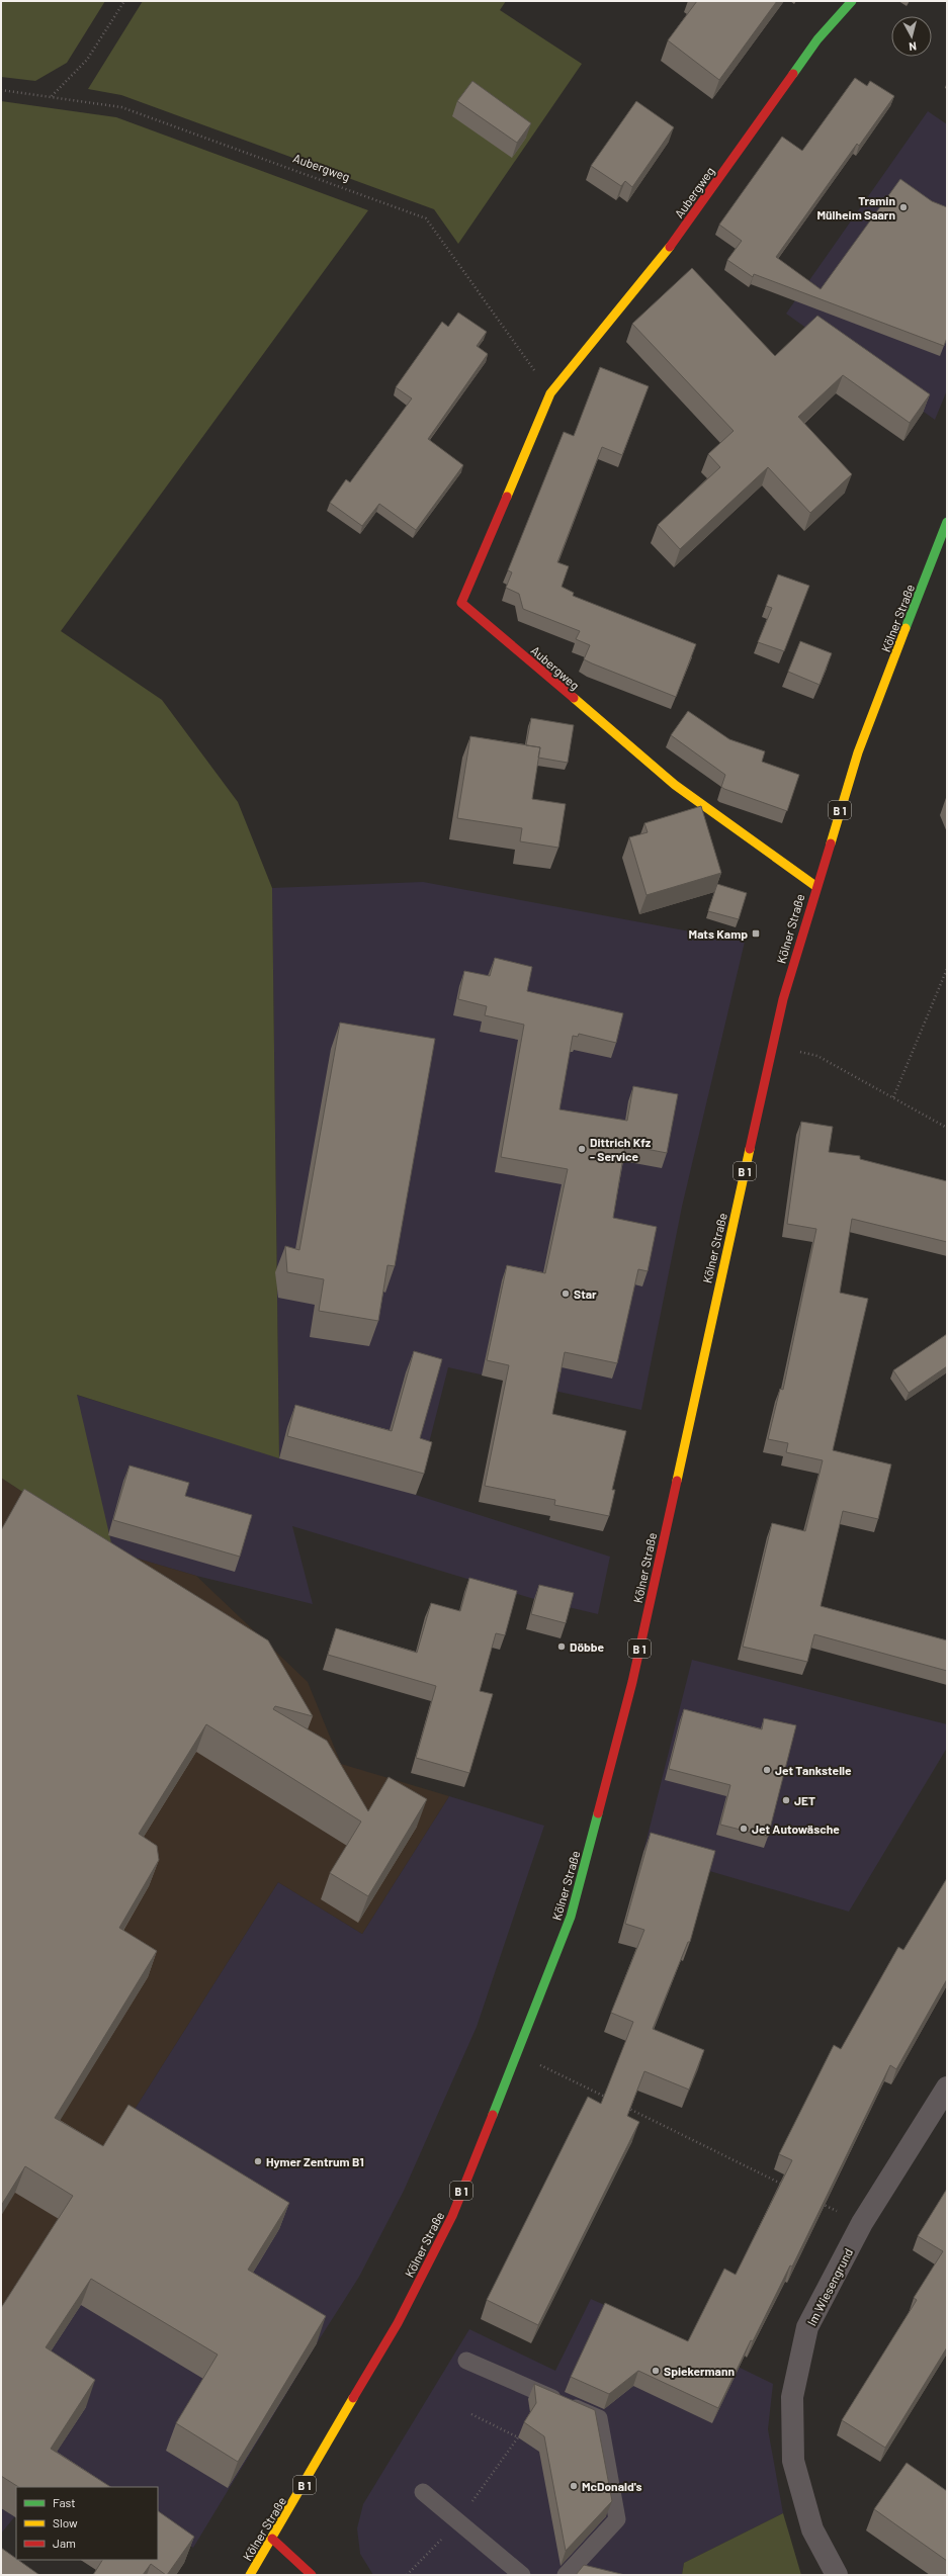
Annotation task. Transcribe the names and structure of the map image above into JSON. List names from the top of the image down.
{
  "streets": {
    "main road": ["Aubergweg", "Kölner Straße", "B 1"],
    "street": ["Im Wiesengrund"]
  },
  "crossings": [
    ["Aubergweg", "Kölner Straße"]
  ],
  "places": {
    "other": [
      "Tramin Mülheim Saarn",
      "Dittrich Kfz - Service",
      "Star",
      "Döbbe",
      "Jet Tankstelle",
      "JET",
      "Jet Autowäsche",
      "Hymer Zentrum B1",
      "Spiekermann",
      "McDonald's"
    ],
    "transit": ["Mats Kamp"]
  },
  "legend": ["Fast", "Slow", "Jam"],
  "north": "bottom"
}
